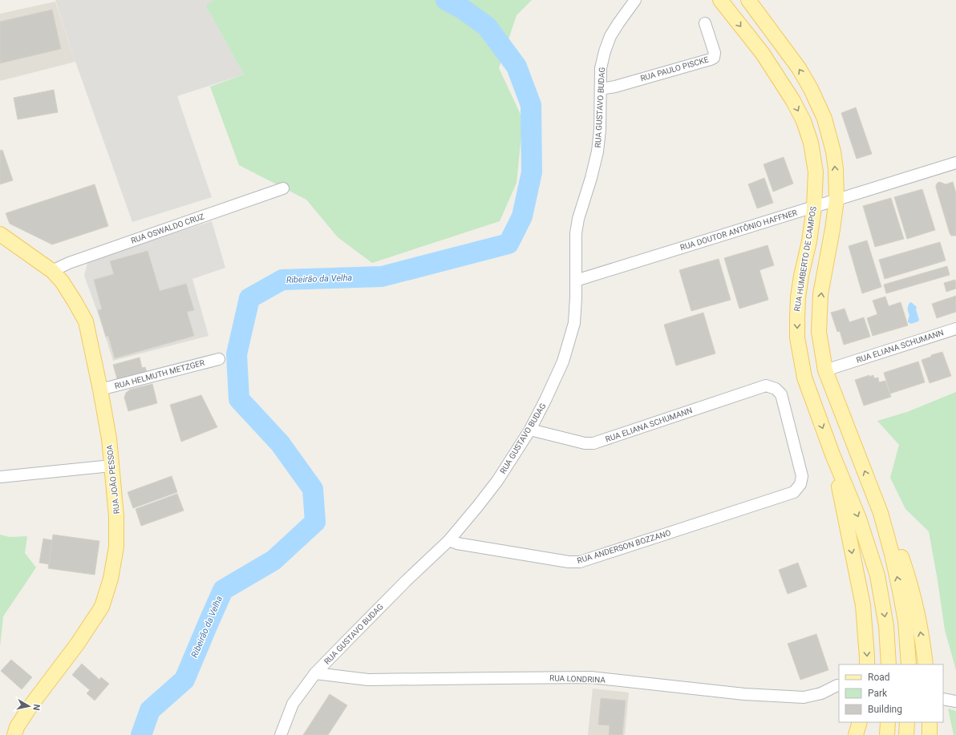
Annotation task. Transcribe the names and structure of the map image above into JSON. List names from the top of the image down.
{
  "streets": {
    "main road": ["RUA HUMBERTO DE CAMPOS", "RUA JOÃO PESSOA"],
    "street": [
      "RUA PAULO PISCKE",
      "RUA GUSTAVO BUDAG",
      "RUA OSWALDO CRUZ",
      "RUA DOUTOR ANTÔNIO HAFFNER",
      "RUA ELIANA SCHUMANN",
      "RUA HELMUTH METZGER",
      "RUA ANDERSON BOZZANO",
      "RUA LONDRINA"
    ]
  },
  "crossings": [
    ["RUA PAULO PISCKE", "RUA GUSTAVO BUDAG"],
    ["RUA GUSTAVO BUDAG", "RUA DOUTOR ANTÔNIO HAFFNER"],
    ["RUA GUSTAVO BUDAG", "RUA ELIANA SCHUMANN"],
    ["RUA GUSTAVO BUDAG", "RUA ANDERSON BOZZANO"],
    ["RUA GUSTAVO BUDAG", "RUA LONDRINA"],
    ["RUA OSWALDO CRUZ", "RUA JOÃO PESSOA"],
    ["RUA DOUTOR ANTÔNIO HAFFNER", "RUA HUMBERTO DE CAMPOS"],
    ["RUA ELIANA SCHUMANN", "RUA ANDERSON BOZZANO"],
    ["RUA HELMUTH METZGER", "RUA JOÃO PESSOA"]
  ],
  "water": ["Ribeirão da Velha"],
  "legend": ["Road", "Park", "Building"],
  "north": "right"
}
